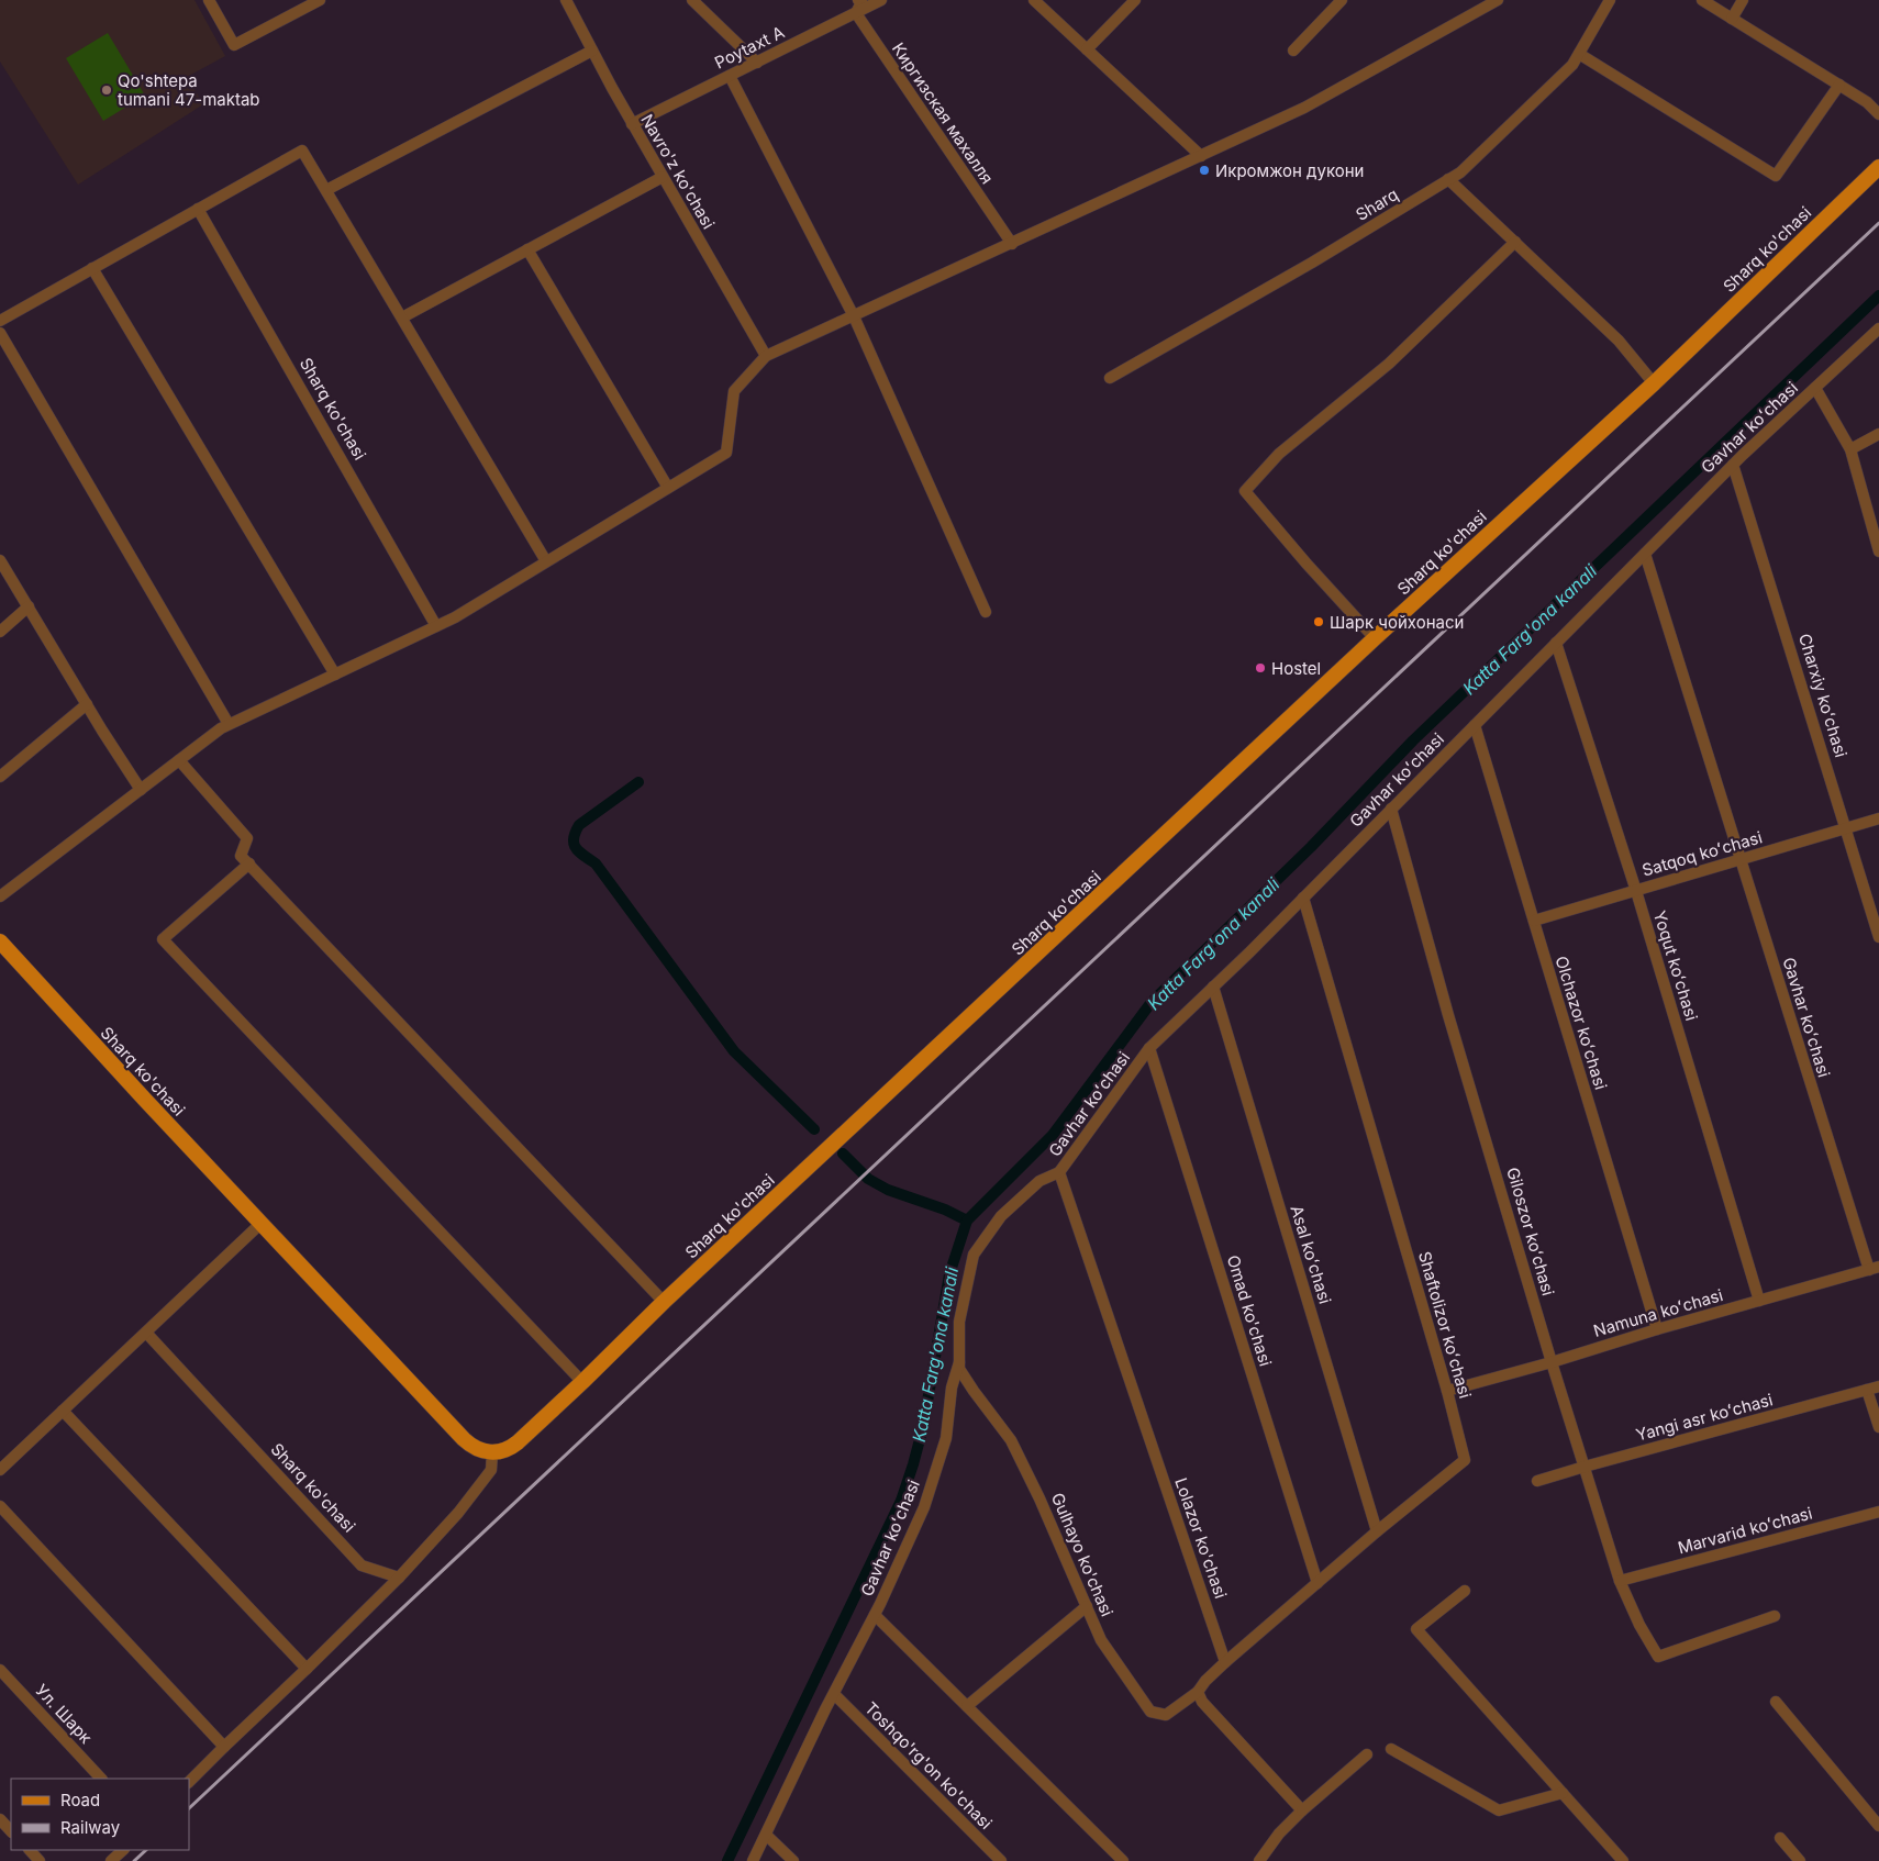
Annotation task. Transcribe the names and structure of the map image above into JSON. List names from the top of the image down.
{
  "streets": {
    "main road": ["Sharq ko'chasi"],
    "street": [
      "Poytaxt A",
      "Киргизская махалля",
      "Navro'z ko'chasi",
      "Sharq",
      "Gavhar koʻchasi",
      "Charxiy koʻchasi",
      "Satqoq koʻchasi",
      "Yoqut koʻchasi",
      "Olchazor koʻchasi",
      "Giloszor koʻchasi",
      "Asal koʻchasi",
      "Omad ko'chasi",
      "Namuna koʻchasi",
      "Shaftolizor koʻchasi",
      "Yangi asr koʻchasi",
      "Marvarid koʻchasi",
      "Lolazor ko'chasi",
      "Gulhayo ko'chasi",
      "Ул. Шарк",
      "Toshqo'rg'on ko'chasi"
    ]
  },
  "crossings": [
    ["Poytaxt A", "Киргизская махалля"],
    ["Poytaxt A", "Navro'z ko'chasi"],
    ["Gavhar koʻchasi", "Charxiy koʻchasi"],
    ["Gavhar koʻchasi", "Satqoq koʻchasi"],
    ["Gavhar koʻchasi", "Yoqut koʻchasi"],
    ["Gavhar koʻchasi", "Olchazor koʻchasi"],
    ["Gavhar koʻchasi", "Giloszor koʻchasi"],
    ["Gavhar koʻchasi", "Asal koʻchasi"],
    ["Gavhar koʻchasi", "Omad ko'chasi"],
    ["Gavhar koʻchasi", "Namuna koʻchasi"],
    ["Gavhar koʻchasi", "Shaftolizor koʻchasi"],
    ["Gavhar koʻchasi", "Lolazor ko'chasi"],
    ["Gavhar koʻchasi", "Gulhayo ko'chasi"],
    ["Gavhar koʻchasi", "Toshqo'rg'on ko'chasi"],
    ["Charxiy koʻchasi", "Satqoq koʻchasi"],
    ["Satqoq koʻchasi", "Yoqut koʻchasi"],
    ["Satqoq koʻchasi", "Olchazor koʻchasi"],
    ["Yoqut koʻchasi", "Namuna koʻchasi"],
    ["Olchazor koʻchasi", "Namuna koʻchasi"],
    ["Giloszor koʻchasi", "Namuna koʻchasi"],
    ["Giloszor koʻchasi", "Yangi asr koʻchasi"],
    ["Giloszor koʻchasi", "Marvarid koʻchasi"],
    ["Asal koʻchasi", "Shaftolizor koʻchasi"],
    ["Omad ko'chasi", "Shaftolizor koʻchasi"],
    ["Namuna koʻchasi", "Shaftolizor koʻchasi"],
    ["Shaftolizor koʻchasi", "Lolazor ko'chasi"]
  ],
  "water": ["Katta Farg'ona kanali"],
  "places": [
    "Qo'shtepa tumani 47-maktab",
    "Икромжон дукони",
    "Шарк чойхонаси",
    "Hostel"
  ],
  "legend": ["Road", "Railway"]
}
